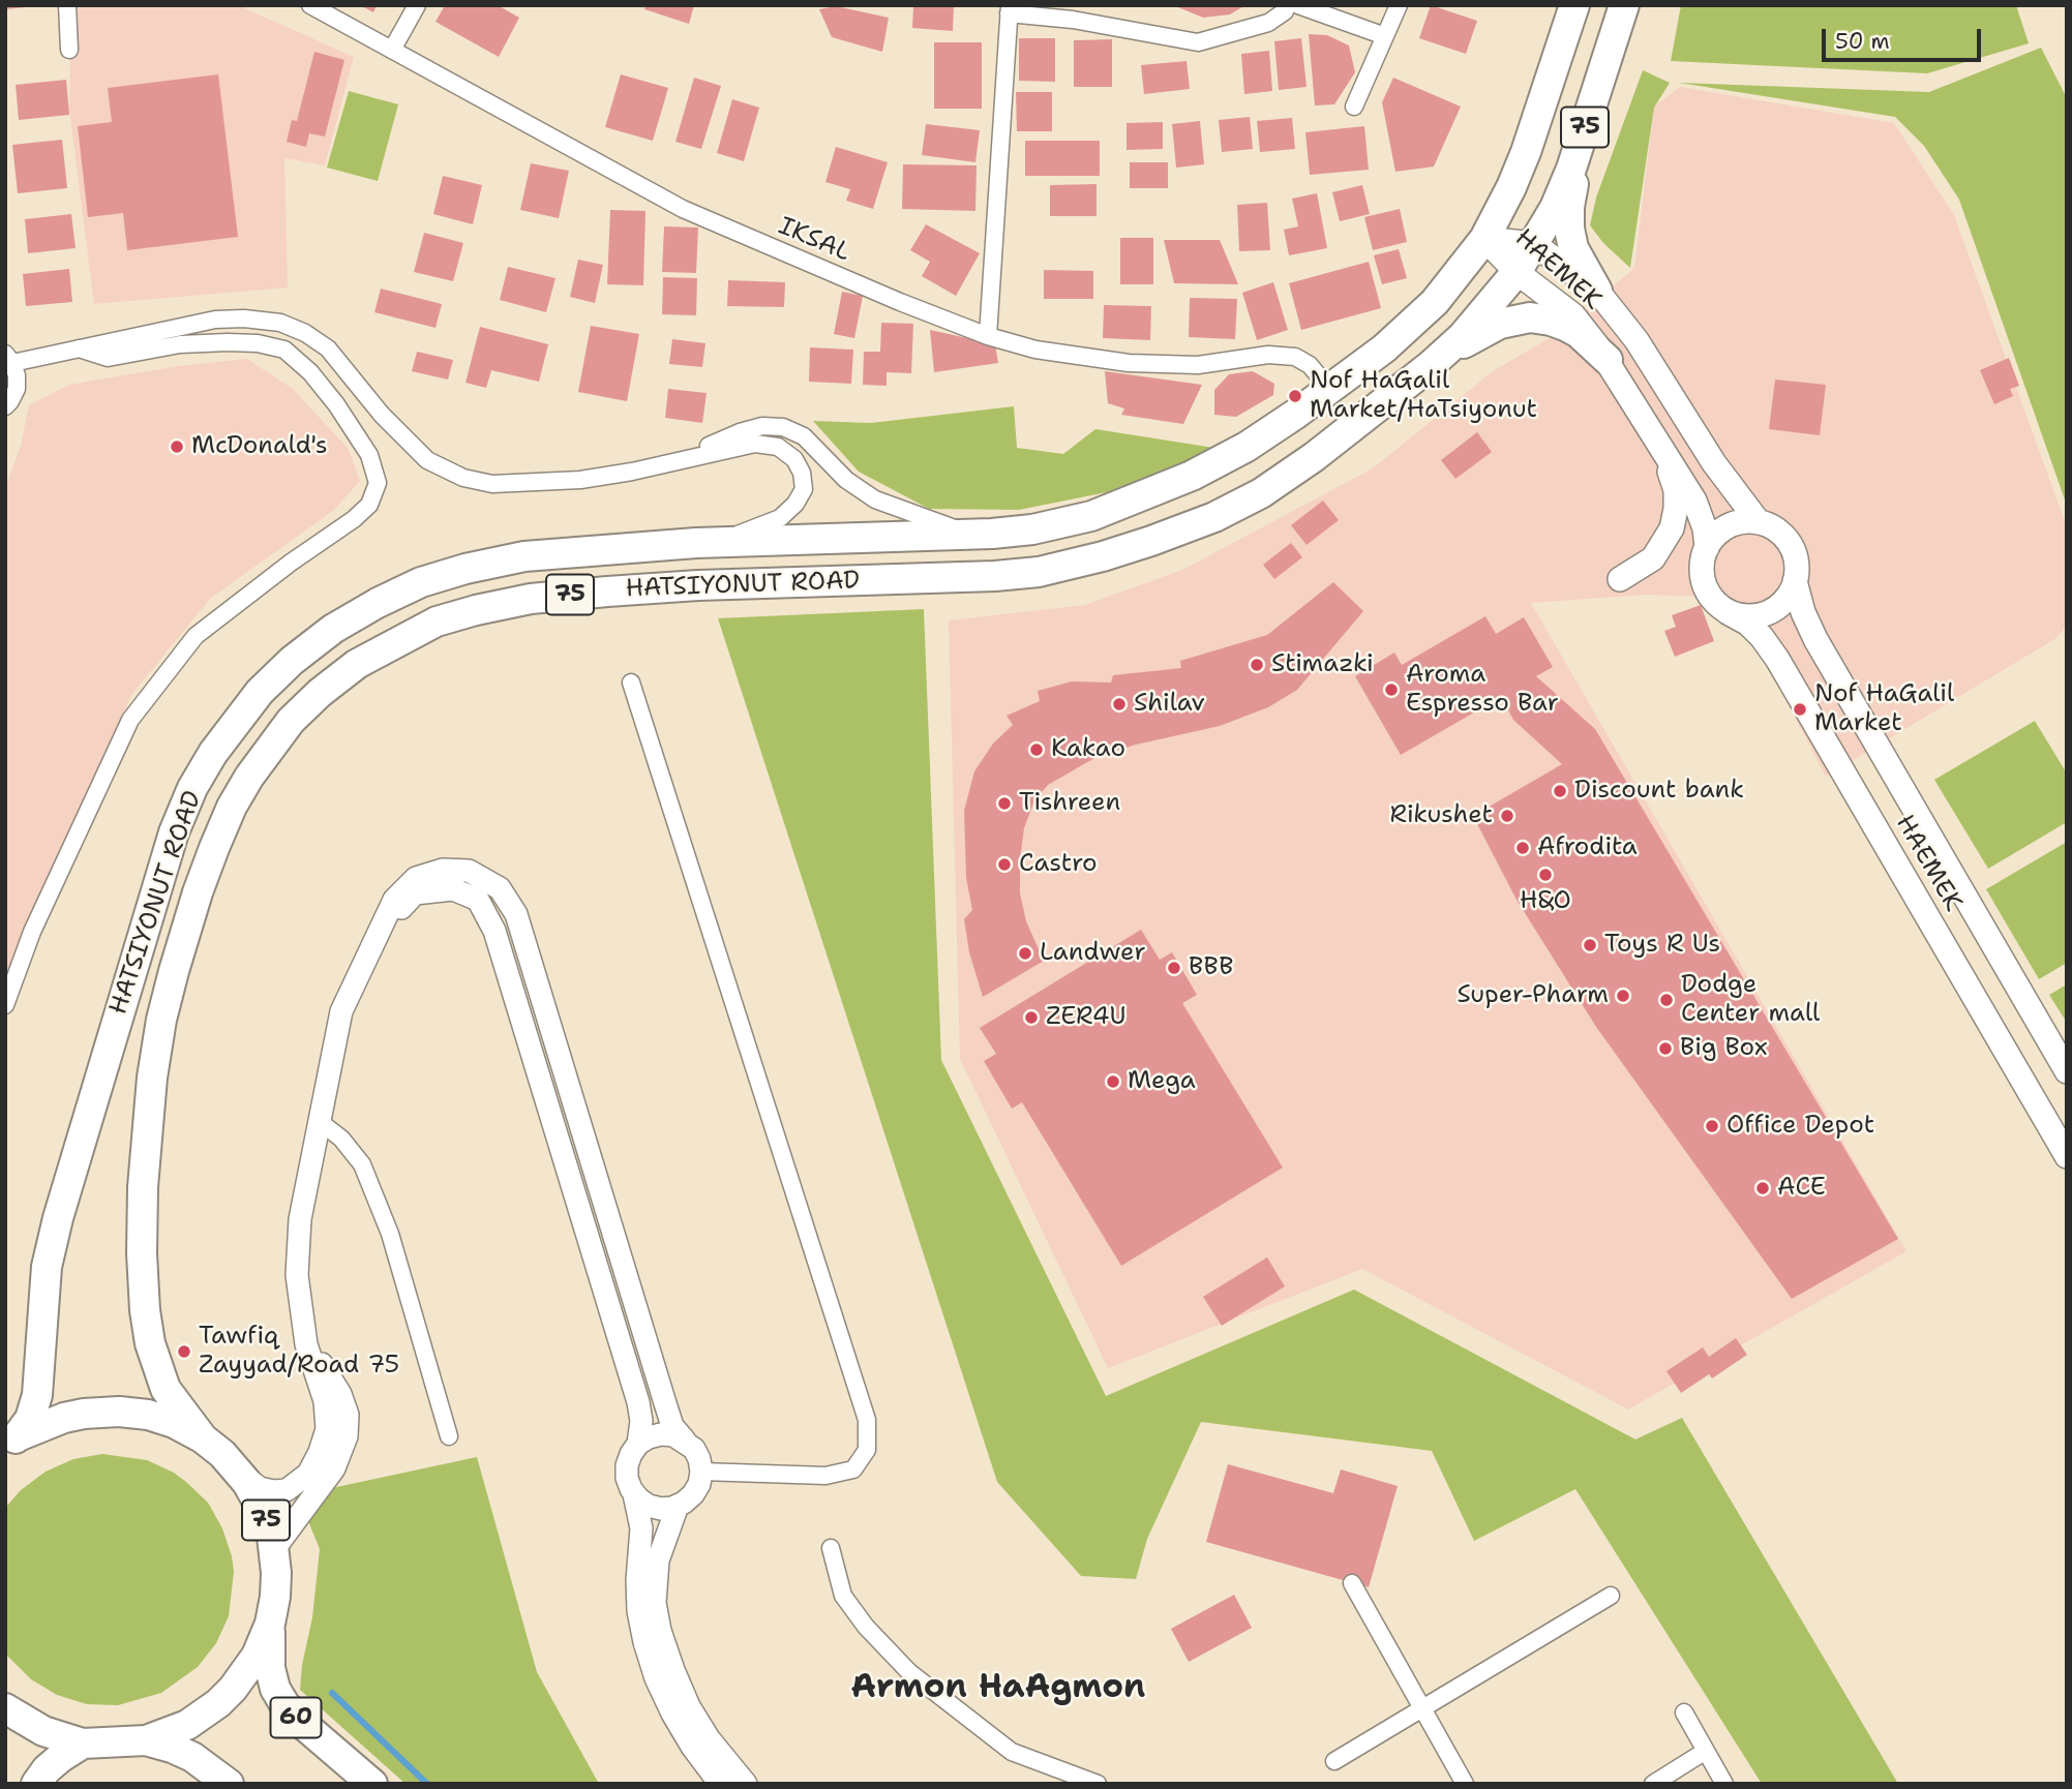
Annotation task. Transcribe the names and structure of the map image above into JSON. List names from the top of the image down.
{
  "streets": {
    "highway": ["75", "HATSIYONUT ROAD", "60"],
    "main road": ["HAEMEK"],
    "street": ["IKSAL"]
  },
  "crossings": [
    ["75", "HAEMEK"],
    ["75", "HATSIYONUT ROAD"],
    ["75", "60"],
    ["IKSAL", "HATSIYONUT ROAD"],
    ["HAEMEK", "HATSIYONUT ROAD"]
  ],
  "districts": ["Armon HaAgmon"],
  "places": [
    "Nof HaGalil Market/HaTsiyonut",
    "McDonald's",
    "Stimazki",
    "Aroma Espresso Bar",
    "Shilav",
    "Nof HaGalil Market",
    "Kakao",
    "Discount bank",
    "Tishreen",
    "Rikushet",
    "Afrodita",
    "Castro",
    "H&O",
    "Toys R Us",
    "Landwer",
    "BBB",
    "Super-Pharm",
    "Dodge Center mall",
    "ZER4U",
    "Big Box",
    "Mega",
    "Office Depot",
    "ACE",
    "Tawfiq Zayyad/Road 75"
  ],
  "scale_bar": "50 m"
}
